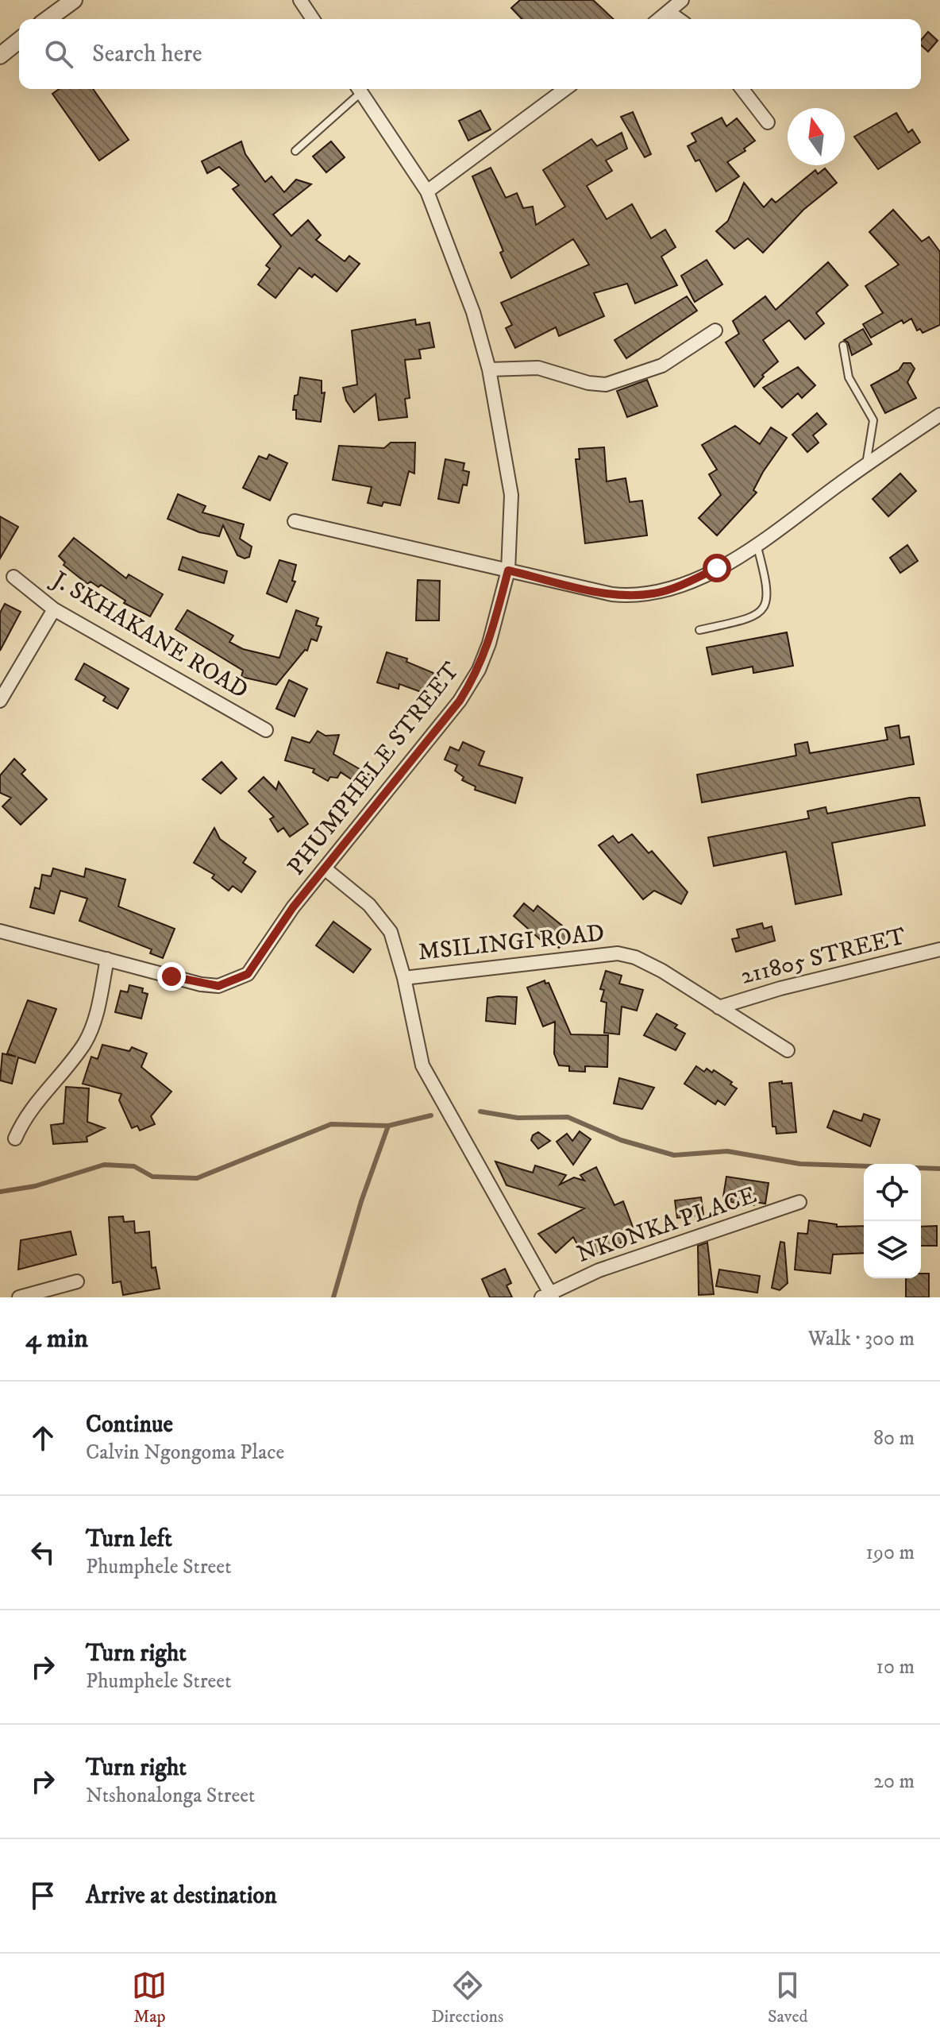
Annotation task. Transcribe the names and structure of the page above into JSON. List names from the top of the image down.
{
  "streets": {
    "street": [
      "J. SKHAKANE ROAD",
      "PHUMPHELE STREET",
      "MSILINGI ROAD",
      "211805 STREET",
      "NKONKA PLACE"
    ]
  },
  "crossings": [
    ["MSILINGI ROAD", "211805 STREET"]
  ],
  "north": "top",
  "page": {
    "search": "Search here",
    "heading": ["4 min", "Walk · 300 m"],
    "list": [
      ["Continue", "Calvin Ngongoma Place", "80 m"],
      ["Turn left", "Phumphele Street", "190 m"],
      ["Turn right", "Phumphele Street", "10 m"],
      ["Turn right", "Ntshonalonga Street", "20 m"],
      "Arrive at destination"
    ],
    "nav": ["Map", "Directions", "Saved"]
  }
}
